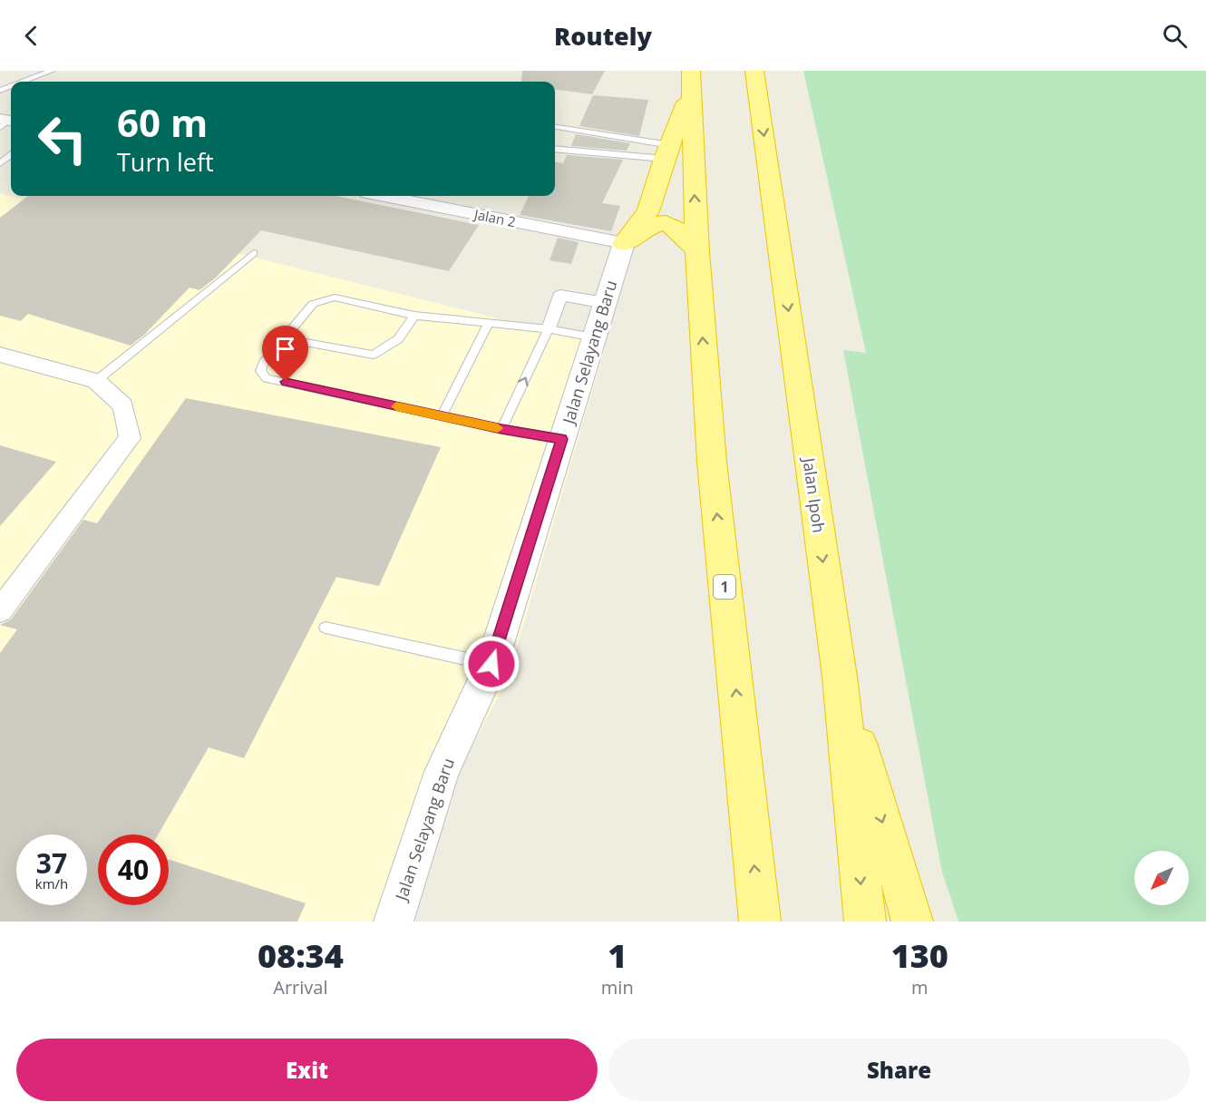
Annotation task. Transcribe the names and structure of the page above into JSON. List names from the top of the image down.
{
  "streets": {
    "highway": ["Jalan Ipoh", "1"],
    "street": ["Jalan 2", "Jalan Selayang Baru"]
  },
  "crossings": [
    ["Jalan 2", "Jalan Selayang Baru"]
  ],
  "north": "bottom left",
  "page": {
    "header": "Routely",
    "turn": ["60 m", "Turn left"],
    "speed": "37 km/h",
    "limit": "40",
    "eta": [
      "08:34",
      "Arrival",
      "1",
      "min",
      "130",
      "m"
    ],
    "buttons": ["Exit", "Share"]
  }
}
